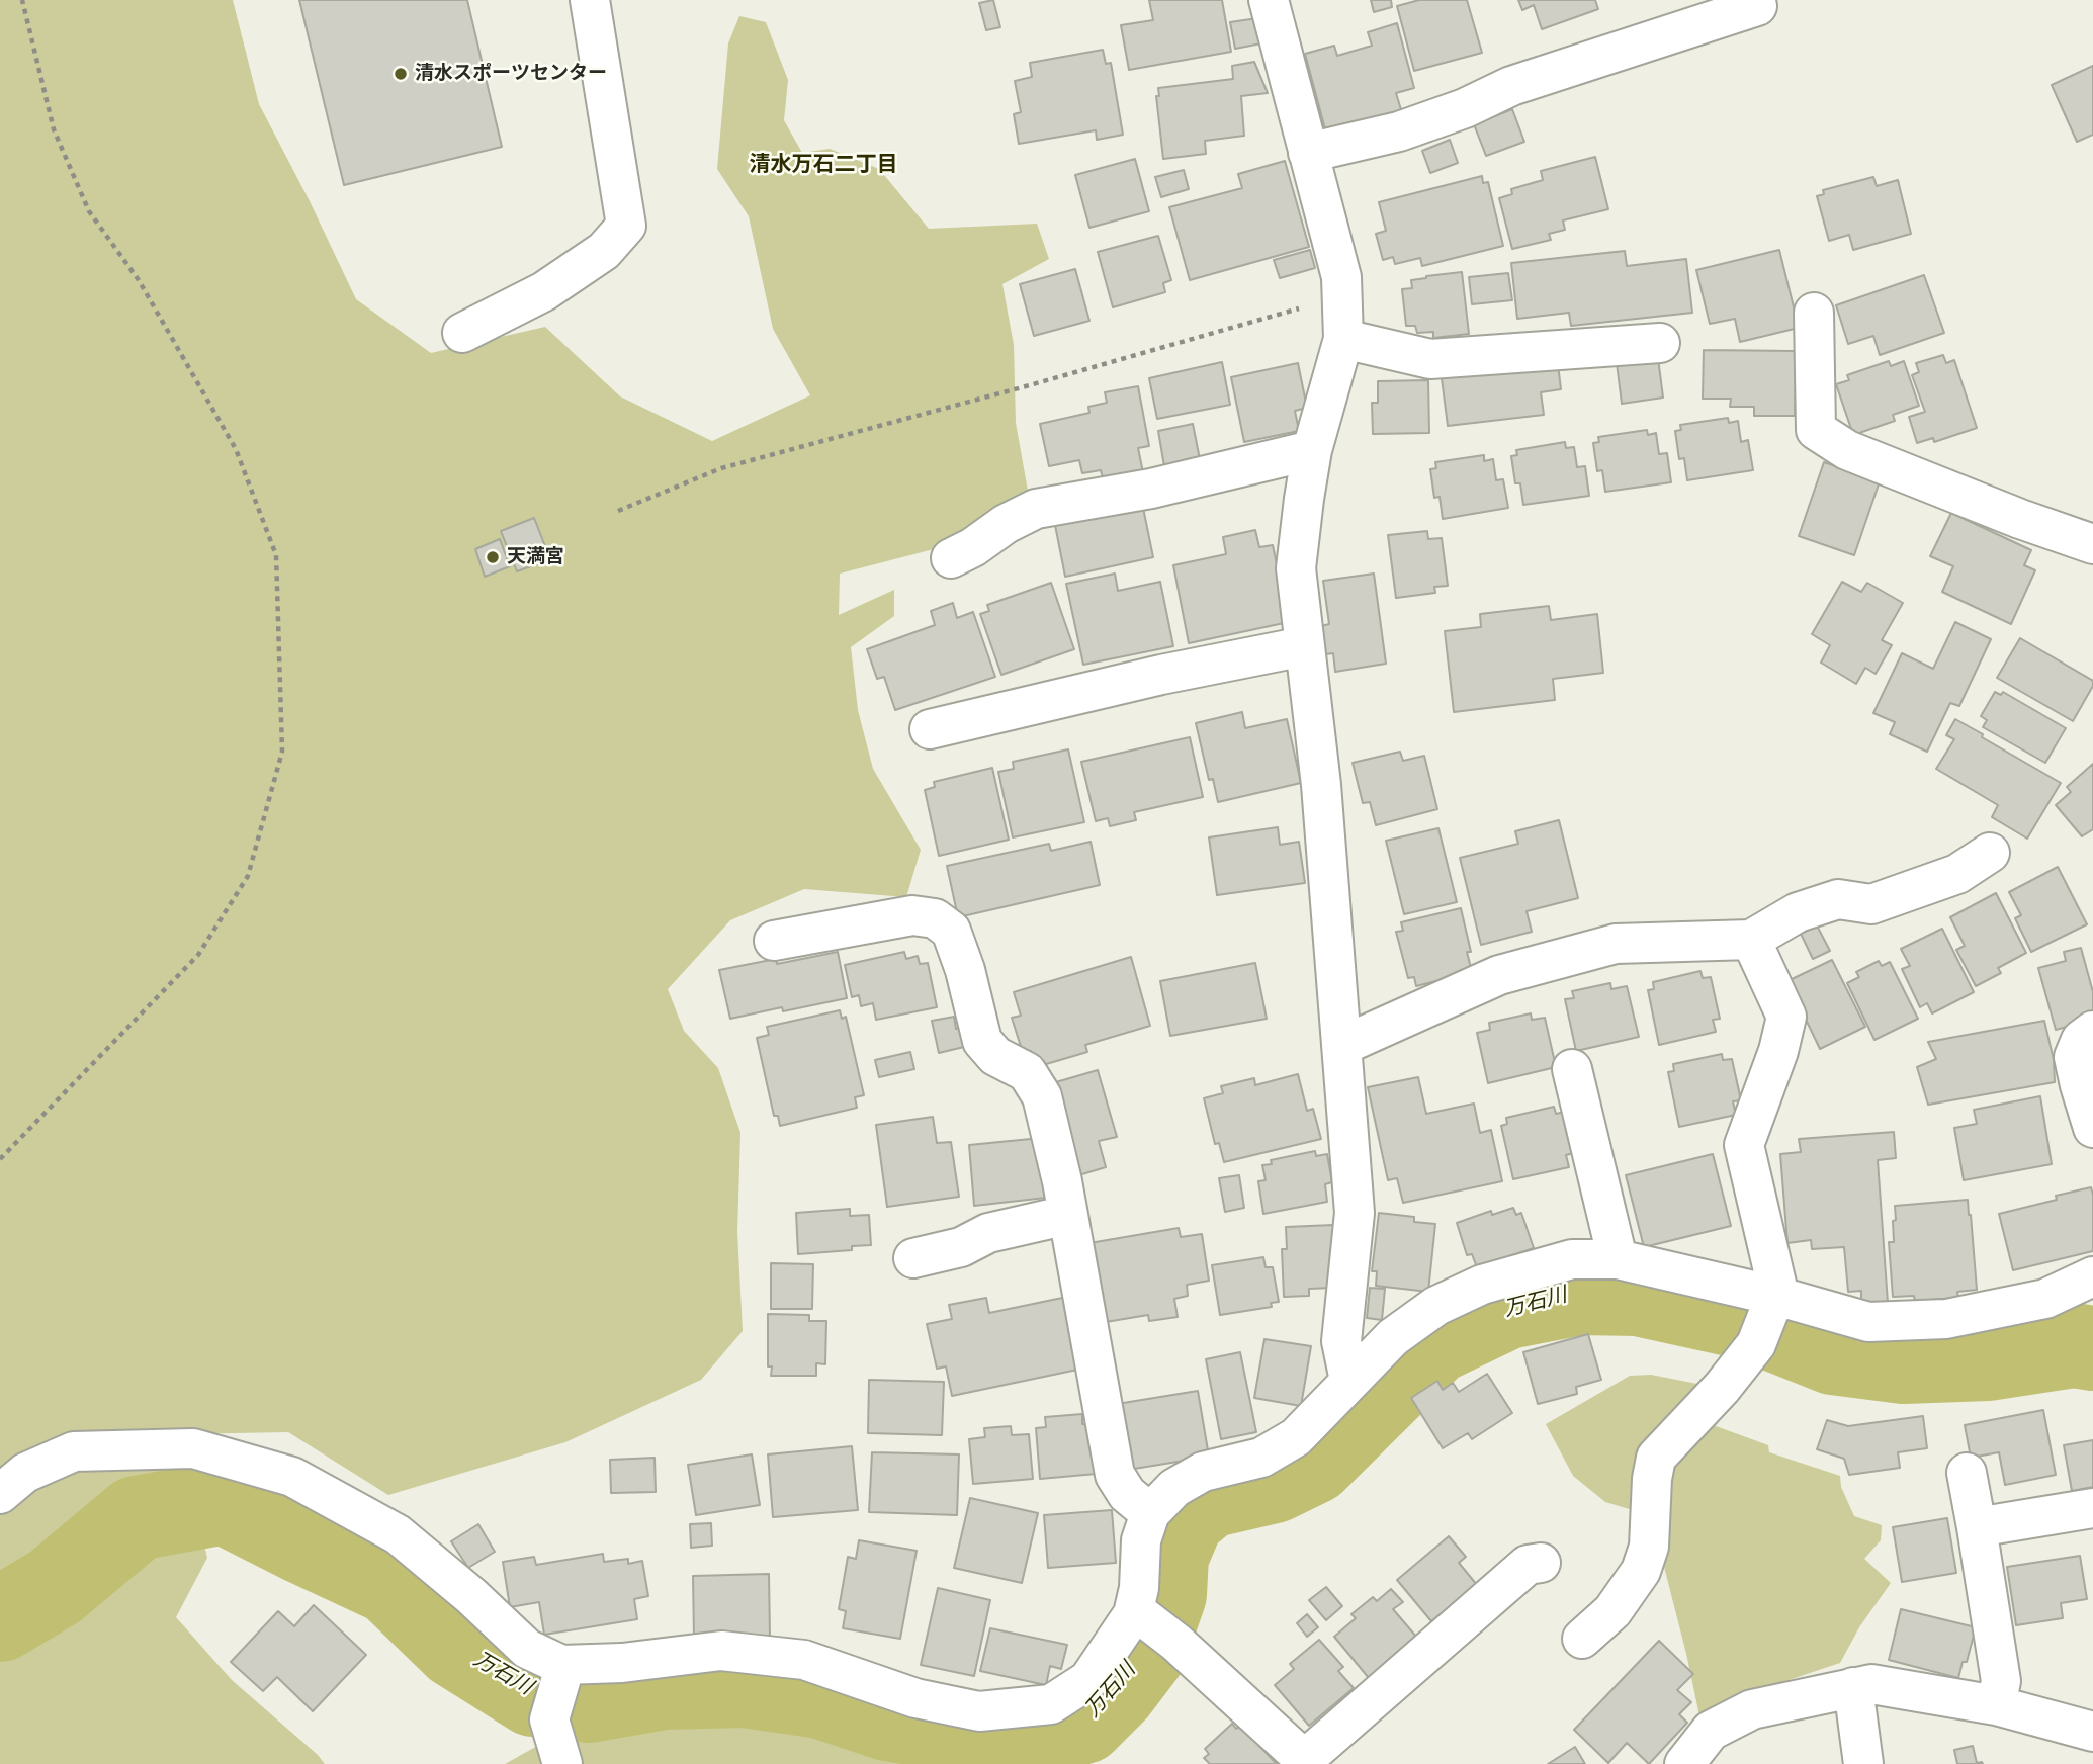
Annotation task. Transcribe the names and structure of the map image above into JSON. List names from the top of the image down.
{
  "districts": ["清水万石二丁目"],
  "water": ["万石川"],
  "places": ["清水スポーツセンター", "天満宮"]
}
